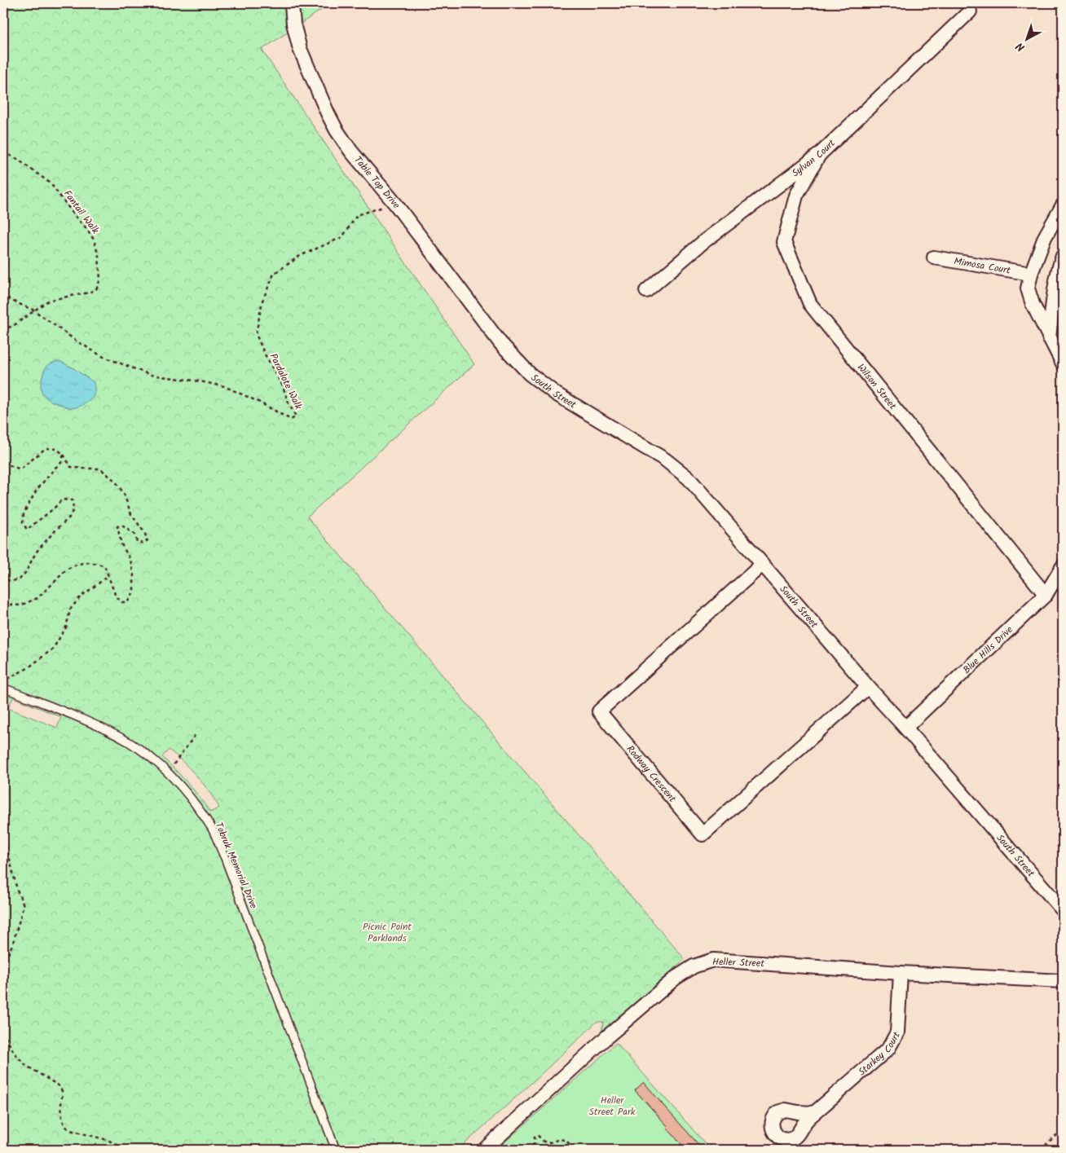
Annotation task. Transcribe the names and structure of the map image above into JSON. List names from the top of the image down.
{
  "streets": {
    "street": [
      "Sylvan Court",
      "Table Top Drive",
      "Mimosa Court",
      "Wilson Street",
      "South Street",
      "Blue Hills Drive",
      "Rodway Crescent",
      "Heller Street",
      "Starkey Court"
    ],
    "lane": ["Tobruk Memorial Drive"],
    "path": ["Fantail Walk", "Pardalote Walk"]
  },
  "crossings": [
    ["Sylvan Court", "Wilson Street"],
    ["Table Top Drive", "Pardalote Walk"],
    ["Table Top Drive", "South Street"],
    ["Fantail Walk", "Pardalote Walk"],
    ["Wilson Street", "Blue Hills Drive"],
    ["South Street", "Blue Hills Drive"],
    ["South Street", "Rodway Crescent"],
    ["Heller Street", "Starkey Court"]
  ],
  "parks": ["Picnic Point Parklands", "Heller Street Park"],
  "north": "bottom left"
}
